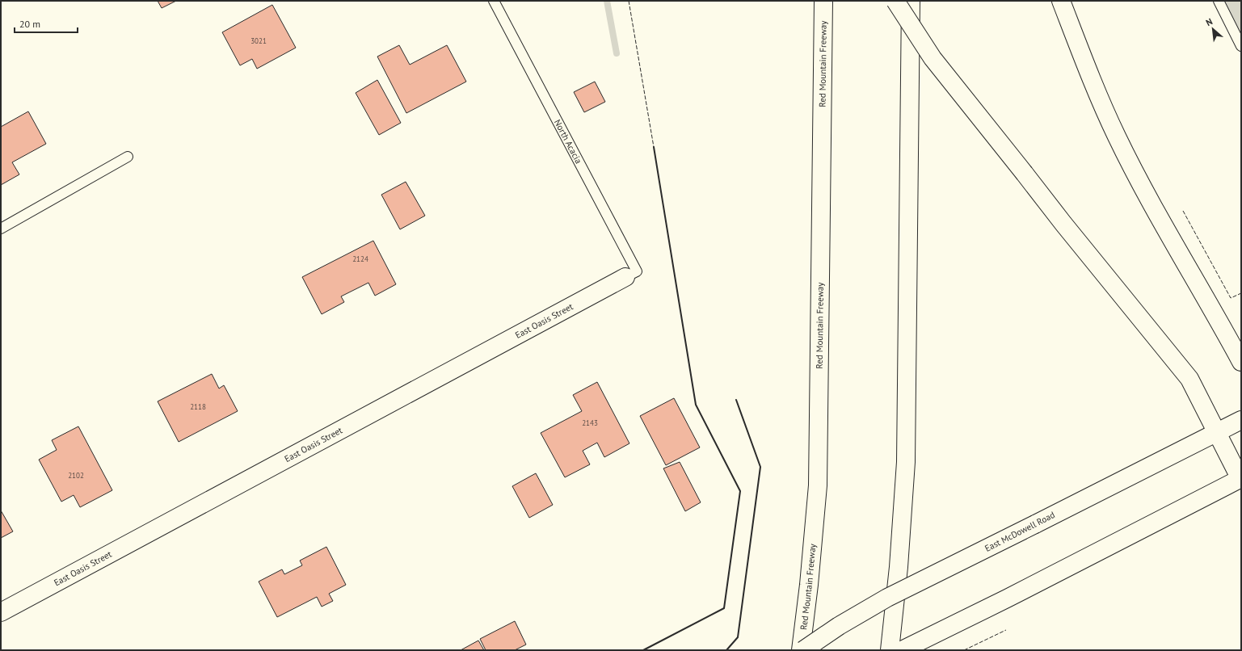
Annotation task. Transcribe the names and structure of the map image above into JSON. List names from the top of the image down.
{
  "streets": {
    "main road": ["Red Mountain Freeway", "East Oasis Street", "East McDowell Road"],
    "lane": ["North Acacia"]
  },
  "crossings": [
    ["North Acacia", "East Oasis Street"]
  ],
  "house_numbers": [
    "3021",
    "2124",
    "2118",
    "2143",
    "2102"
  ],
  "scale_bar": "20 m",
  "north": "top left"
}
